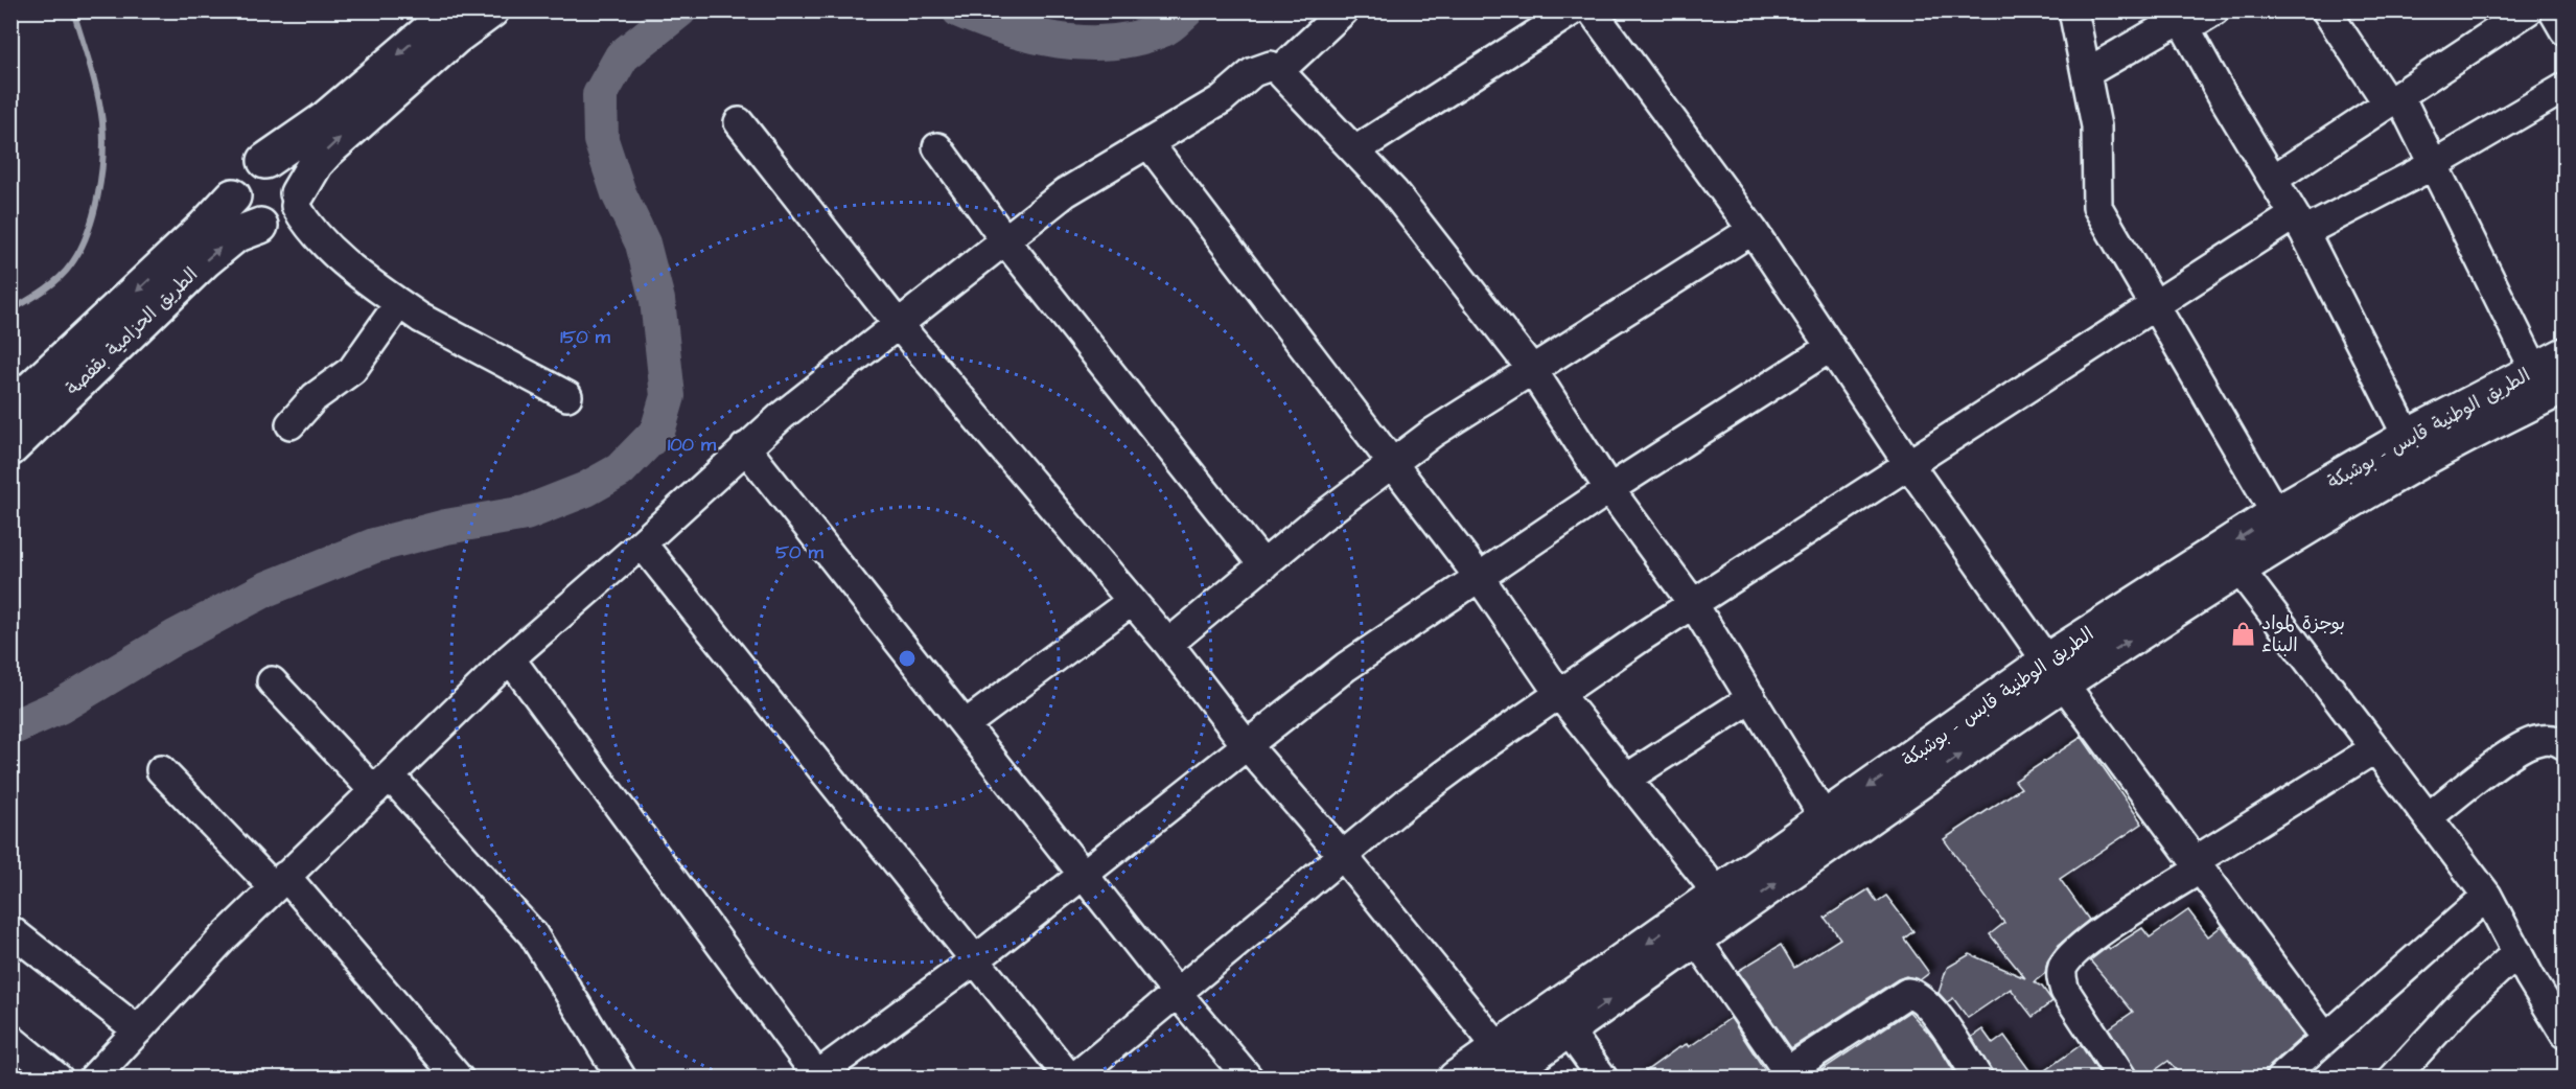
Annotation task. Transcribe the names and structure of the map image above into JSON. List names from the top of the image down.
{
  "streets": {
    "main road": ["الطريق الحزامية بقفصة", "الطريق الوطنية قابس - بوشبكة"]
  },
  "places": {
    "shop": ["بوجزة لمواد البناء"]
  },
  "rings": ["150 m", "100 m", "50 m"]
}
